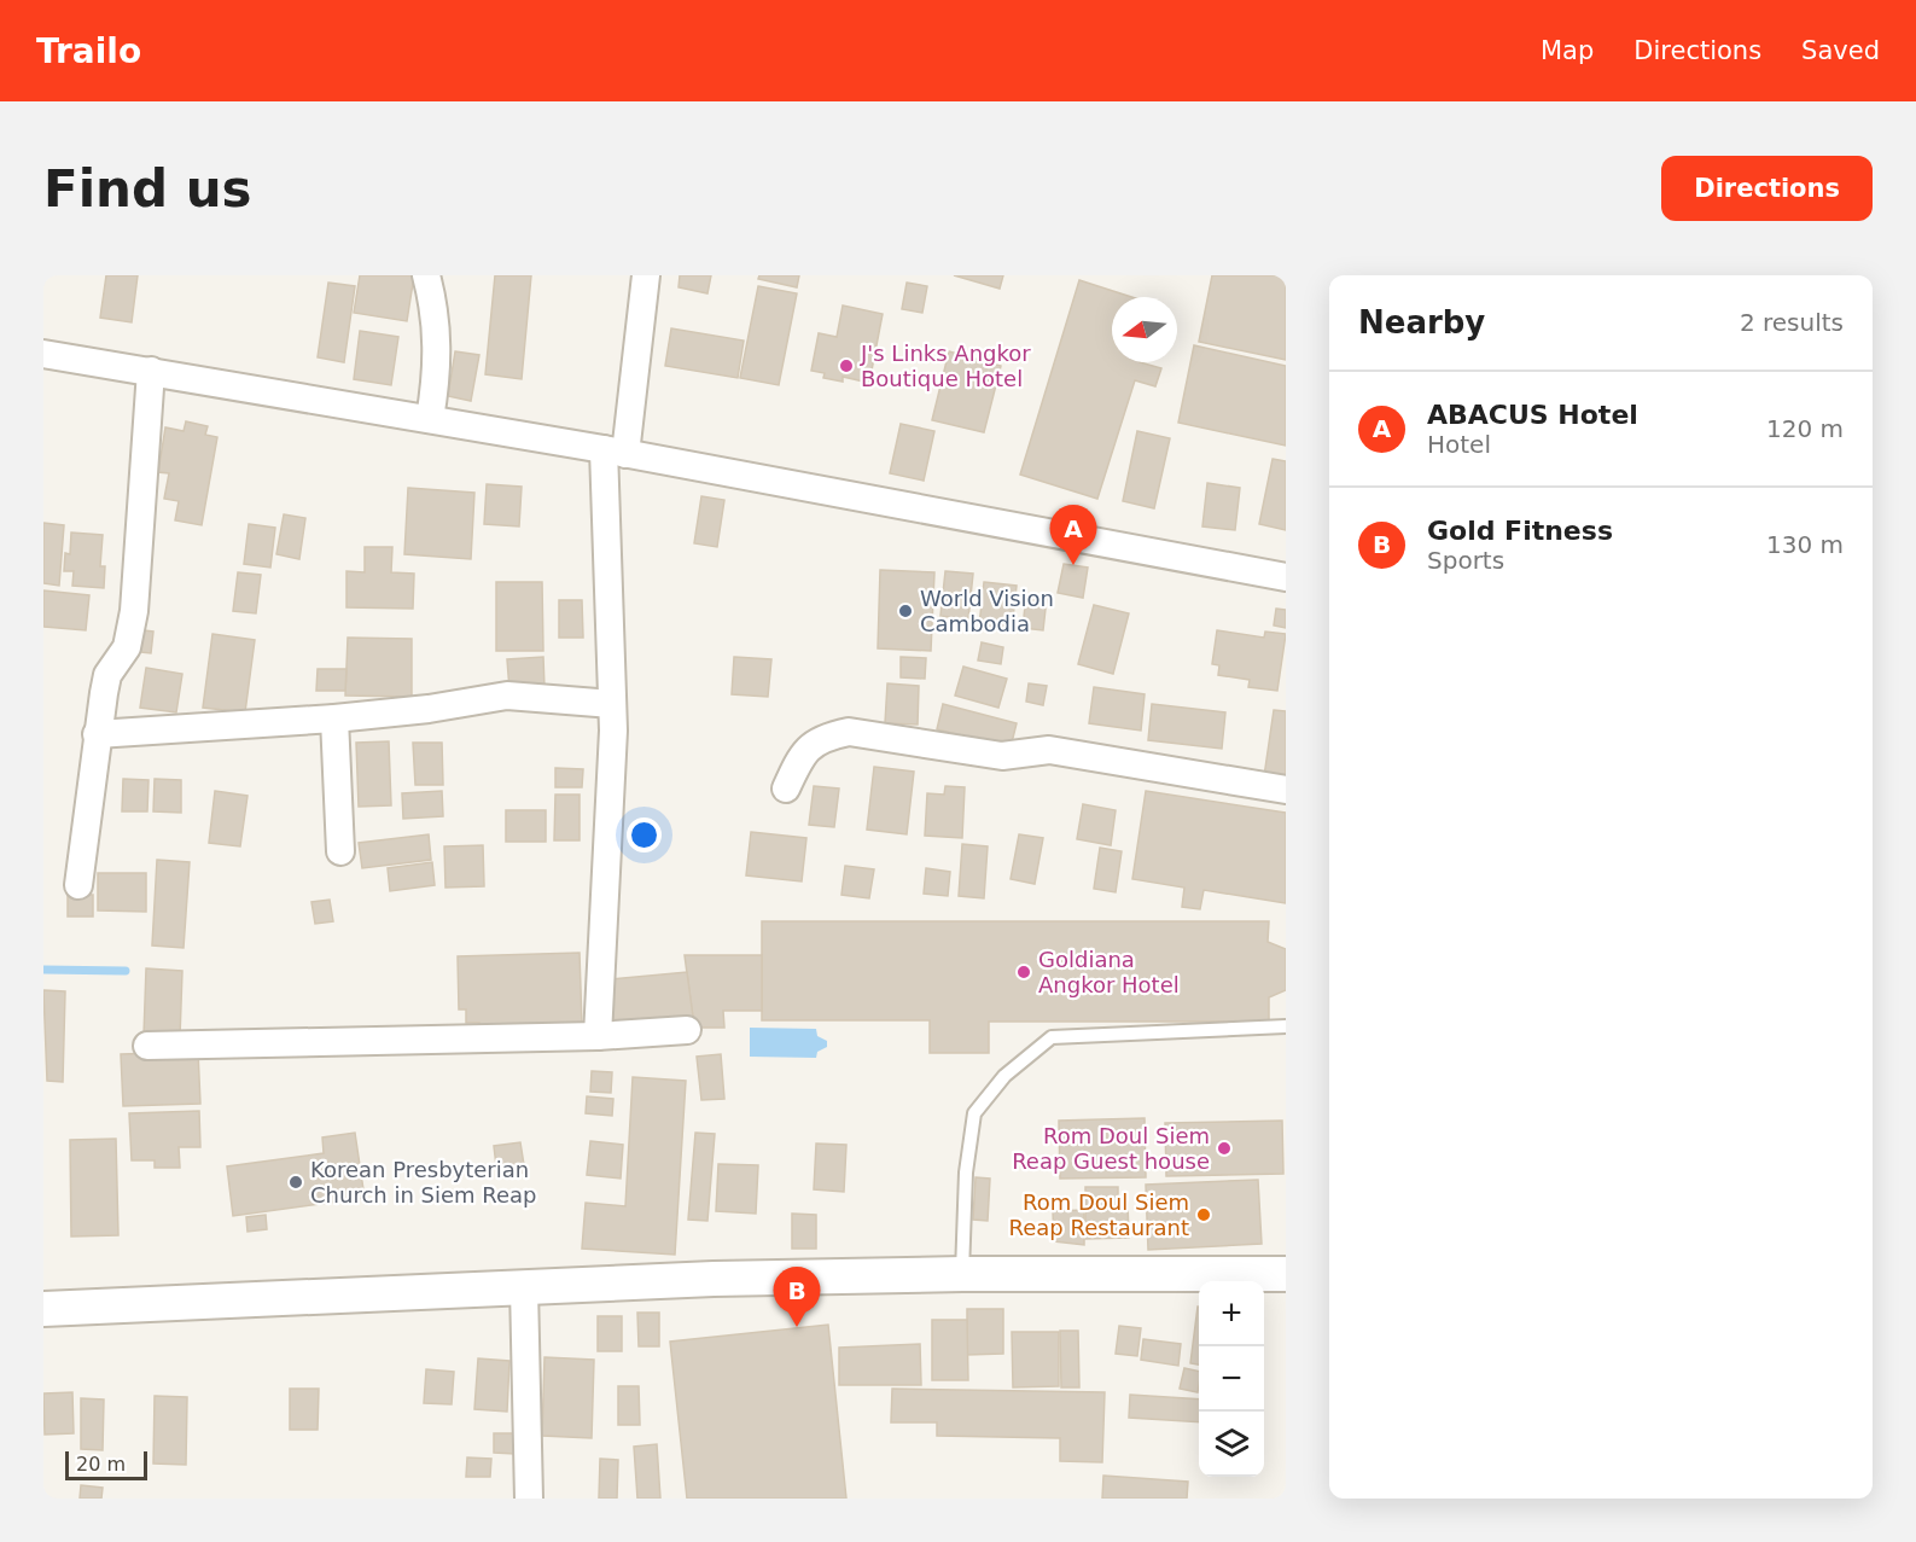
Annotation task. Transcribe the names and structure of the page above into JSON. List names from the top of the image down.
{
  "places": [
    "J's Links Angkor Boutique Hotel",
    "World Vision Cambodia",
    "Goldiana Angkor Hotel",
    "Rom Doul Siem Reap Guest house",
    "Korean Presbyterian Church in Siem Reap",
    "Rom Doul Siem Reap Restaurant"
  ],
  "scale_bar": "20 m",
  "north": "left",
  "page": {
    "header": "Trailo",
    "nav": ["Map", "Directions", "Saved"],
    "buttons": "Directions",
    "title": "Find us",
    "heading": ["Nearby", "2 results"],
    "list": [
      {
        "mark": "A",
        "name": "ABACUS Hotel",
        "note": "Hotel",
        "value": "120 m"
      },
      {
        "mark": "B",
        "name": "Gold Fitness",
        "note": "Sports",
        "value": "130 m"
      }
    ],
    "pins": ["A", "B"],
    "map_buttons": ["+", "−"],
    "scale": "20 m"
  }
}
